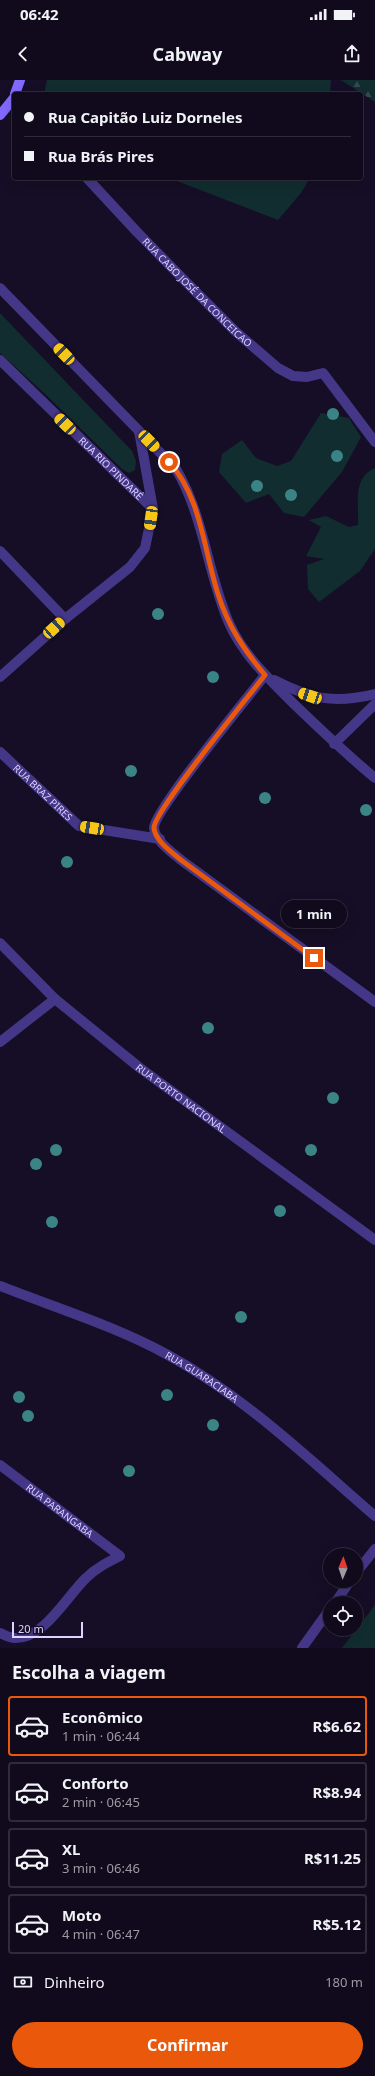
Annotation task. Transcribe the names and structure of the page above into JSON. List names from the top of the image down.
{
  "streets": {
    "street": [
      "RUA CABO JOSÉ DA CONCEICAO",
      "RUA RIO PINDARÉ",
      "RUA BRAZ PIRES",
      "RUA PORTO NACIONAL",
      "RUA GUARACIABA",
      "RUA PARANGABA"
    ]
  },
  "scale_bar": "20 m",
  "north": "top",
  "page": {
    "status": "06:42",
    "header": "Cabway",
    "banner": ["Rua Capitão Luiz Dorneles", "Rua Brás Pires"],
    "bubble": "1 min",
    "scale": "20 m",
    "heading": "Escolha a viagem",
    "list": [
      {
        "name": "Econômico",
        "note": "1 min · 06:44",
        "value": "R$6.62"
      },
      {
        "name": "Conforto",
        "note": "2 min · 06:45",
        "value": "R$8.94"
      },
      {
        "name": "XL",
        "note": "3 min · 06:46",
        "value": "R$11.25"
      },
      {
        "name": "Moto",
        "note": "4 min · 06:47",
        "value": "R$5.12"
      }
    ],
    "pay": ["Dinheiro", "180 m"],
    "buttons": "Confirmar"
  }
}
